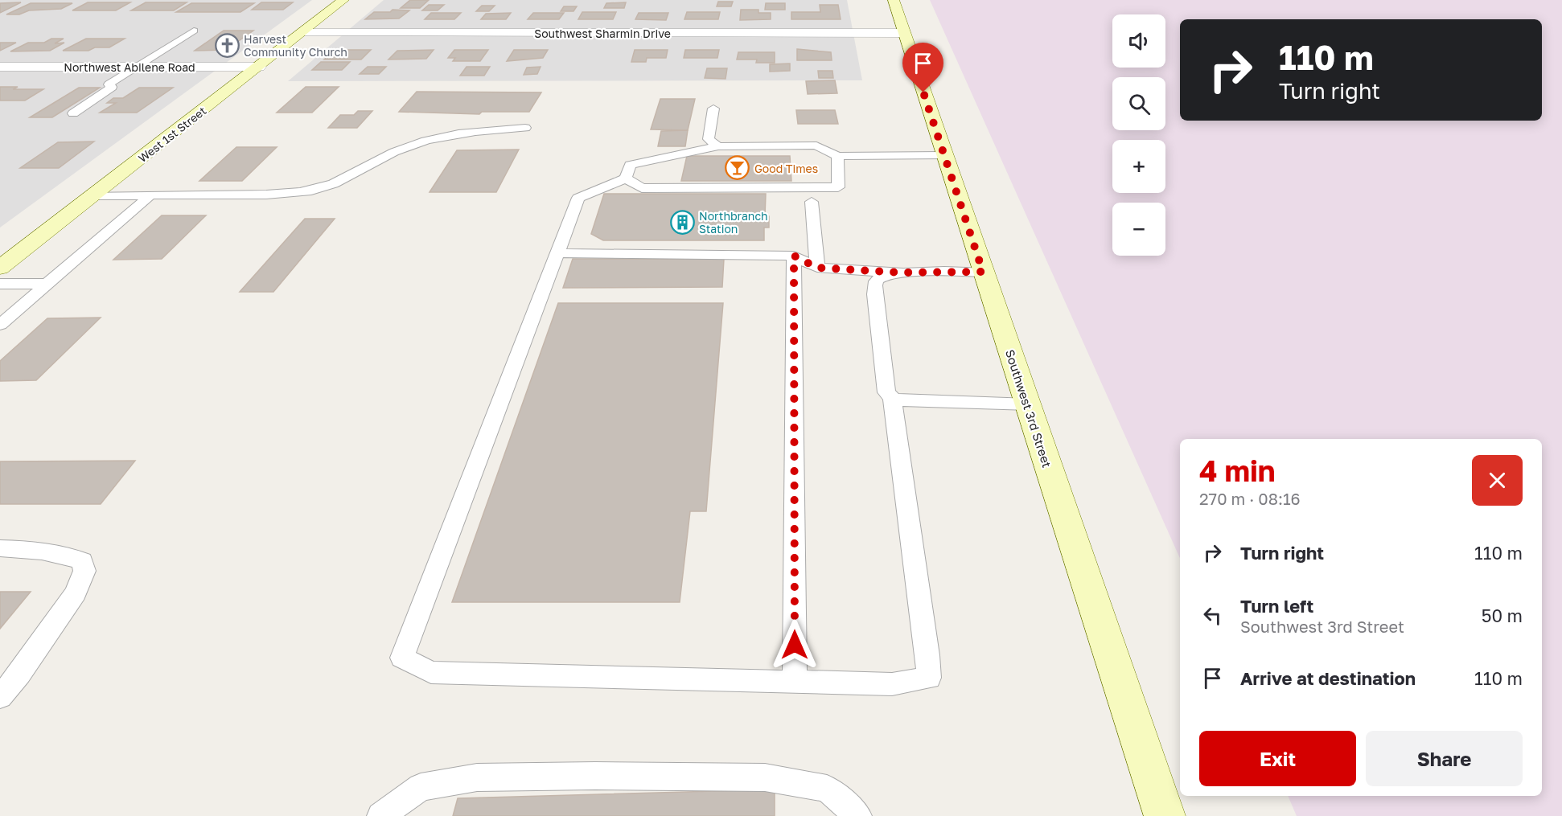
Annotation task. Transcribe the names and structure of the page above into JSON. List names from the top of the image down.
{
  "streets": {
    "street": [
      "Southwest Sharmin Drive",
      "Northwest Abilene Road",
      "West 1st Street",
      "Southwest 3rd Street"
    ]
  },
  "crossings": [
    ["Southwest Sharmin Drive", "West 1st Street"],
    ["Southwest Sharmin Drive", "Southwest 3rd Street"],
    ["Northwest Abilene Road", "West 1st Street"]
  ],
  "places": {
    "church": ["Harvest Community Church"],
    "bar": ["Good Times"],
    "building": ["Northbranch Station"]
  },
  "page": {
    "map_buttons": ["+", "−"],
    "turn": ["110 m", "Turn right"],
    "heading": ["4 min", "270 m · 08:16"],
    "list": [
      {
        "name": "Turn right",
        "value": "110 m"
      },
      {
        "name": "Turn left",
        "note": "Southwest 3rd Street",
        "value": "50 m"
      },
      {
        "name": "Arrive at destination",
        "value": "110 m"
      }
    ],
    "buttons": ["Exit", "Share"]
  }
}
